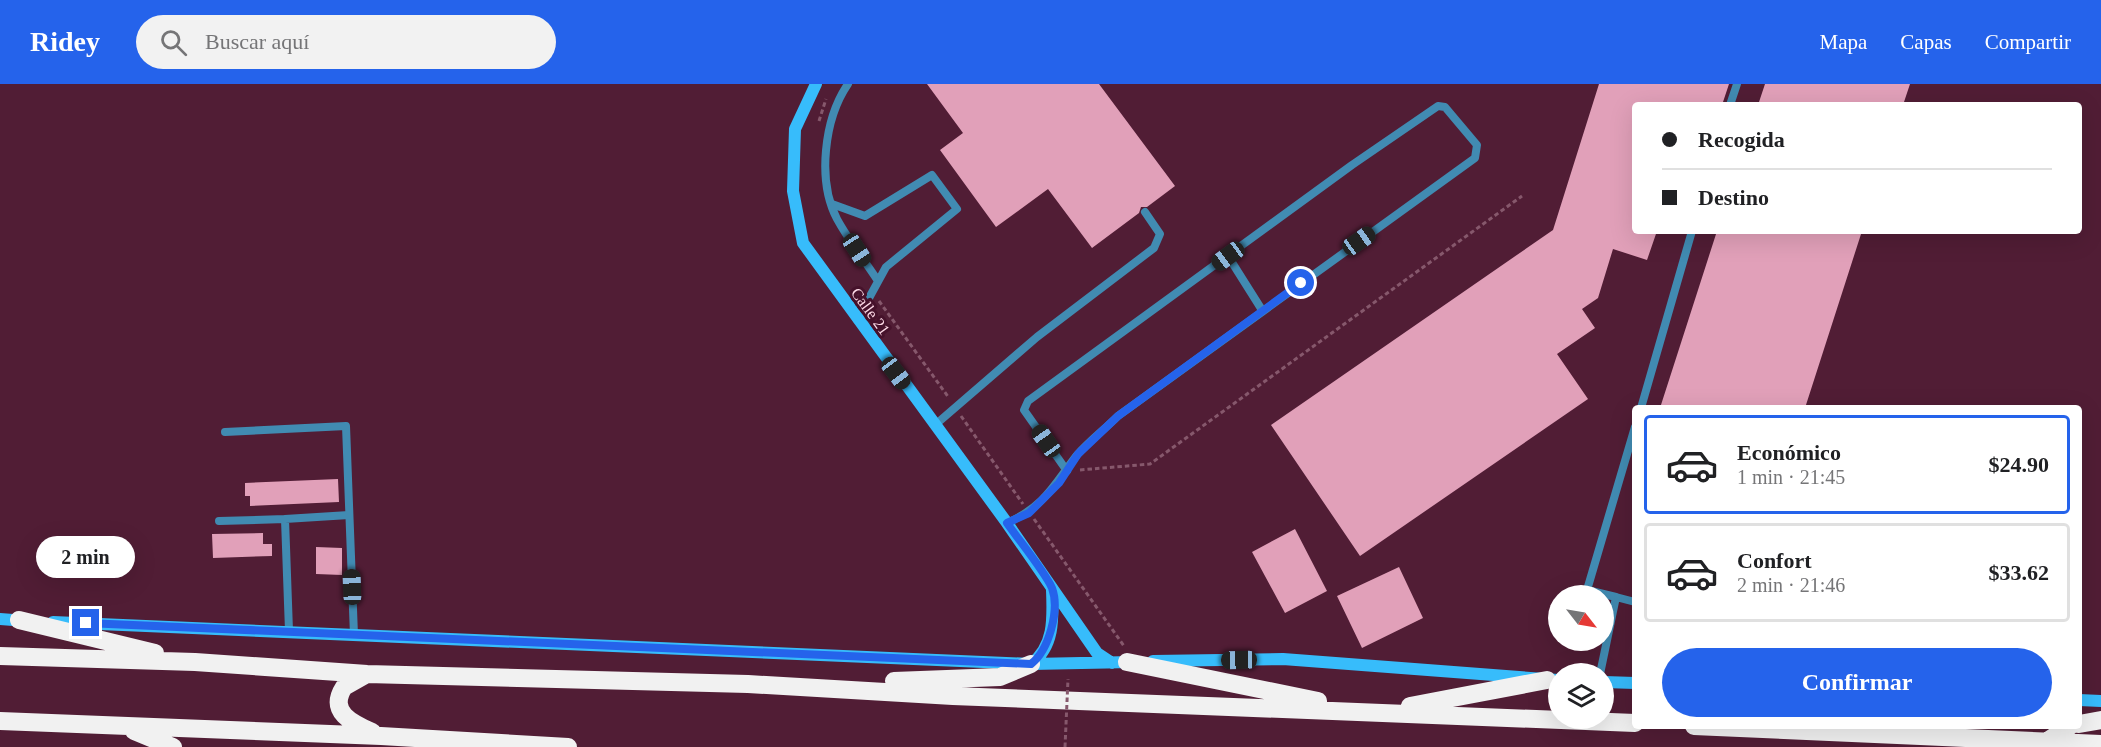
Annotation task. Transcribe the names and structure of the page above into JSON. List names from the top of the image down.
{
  "streets": {
    "main road": ["Calle 21"]
  },
  "north": "bottom right",
  "page": {
    "header": "Ridey",
    "search": "Buscar aquí",
    "nav": ["Mapa", "Capas", "Compartir"],
    "banner": ["Recogida", "Destino"],
    "list": [
      {
        "name": "Económico",
        "note": "1 min · 21:45",
        "value": "$24.90"
      },
      {
        "name": "Confort",
        "note": "2 min · 21:46",
        "value": "$33.62"
      }
    ],
    "bubble": "2 min",
    "buttons": "Confirmar"
  }
}
